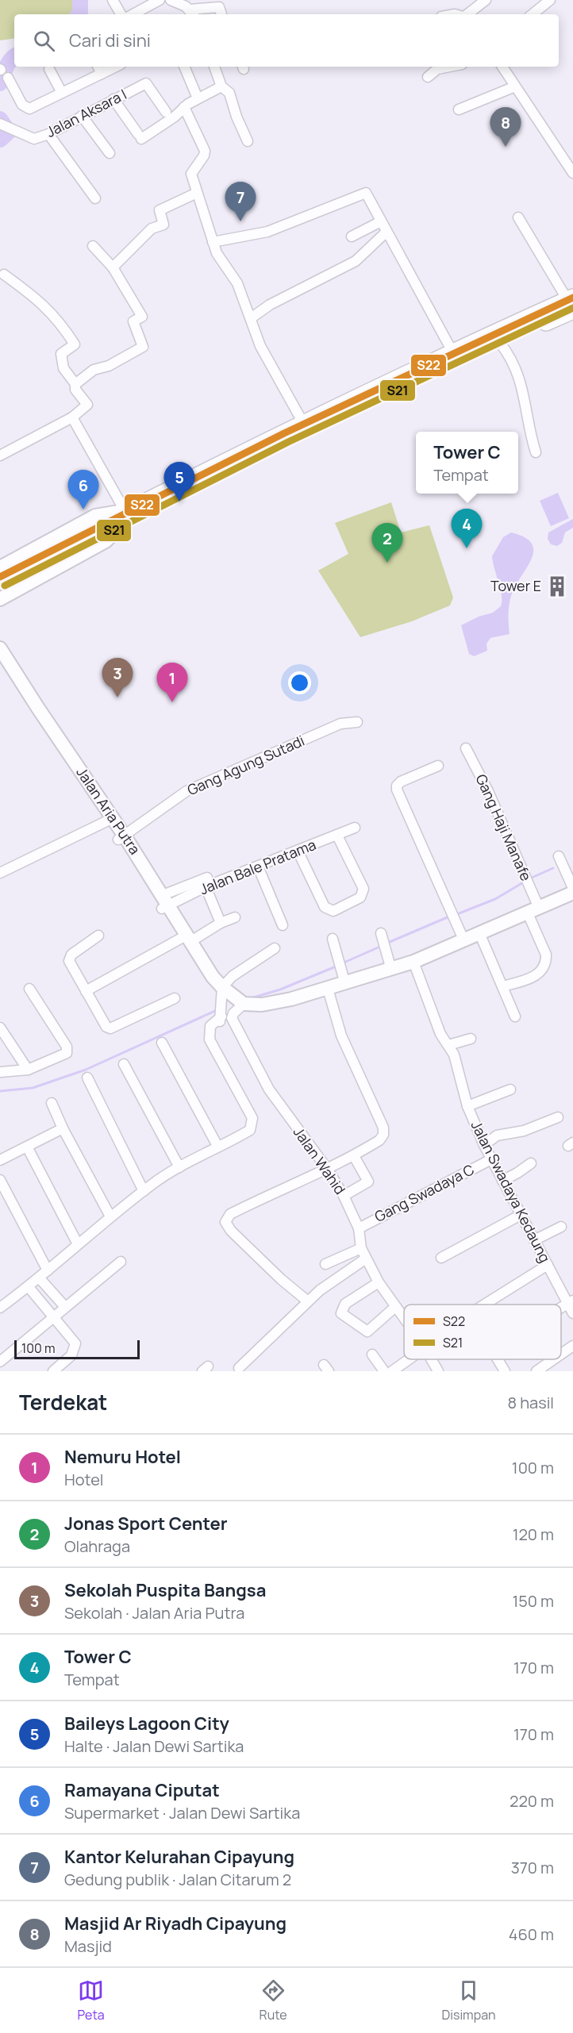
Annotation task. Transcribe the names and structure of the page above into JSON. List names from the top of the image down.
{
  "streets": {
    "main road": ["Jalan Aria Putra"],
    "street": [
      "Jalan Aksara I",
      "Gang Agung Sutadi",
      "Gang Haji Manafe",
      "Jalan Bale Pratama",
      "Jalan Wahid",
      "Jalan Swadaya Kedaung",
      "Gang Swadaya C"
    ]
  },
  "crossings": [
    ["Gang Agung Sutadi", "Jalan Aria Putra"],
    ["Jalan Aria Putra", "Jalan Bale Pratama"],
    ["Jalan Aria Putra", "Jalan Wahid"],
    ["Jalan Wahid", "Gang Swadaya C"],
    ["Jalan Swadaya Kedaung", "Gang Swadaya C"]
  ],
  "places": {
    "building": ["Tower E"]
  },
  "lines": ["transit line S22", "transit line S21"],
  "legend": ["S22", "S21"],
  "scale_bar": "100 m",
  "page": {
    "search": "Cari di sini",
    "pins": [
      "8",
      "7",
      "5",
      "6",
      "4",
      "2",
      "3",
      "1"
    ],
    "popup": ["Tower C", "Tempat"],
    "scale": "100 m",
    "heading": ["Terdekat", "8 hasil"],
    "list": [
      {
        "mark": "1",
        "name": "Nemuru Hotel",
        "note": "Hotel",
        "value": "100 m"
      },
      {
        "mark": "2",
        "name": "Jonas Sport Center",
        "note": "Olahraga",
        "value": "120 m"
      },
      {
        "mark": "3",
        "name": "Sekolah Puspita Bangsa",
        "note": "Sekolah · Jalan Aria Putra",
        "value": "150 m"
      },
      {
        "mark": "4",
        "name": "Tower C",
        "note": "Tempat",
        "value": "170 m"
      },
      {
        "mark": "5",
        "name": "Baileys Lagoon City",
        "note": "Halte · Jalan Dewi Sartika",
        "value": "170 m"
      },
      {
        "mark": "6",
        "name": "Ramayana Ciputat",
        "note": "Supermarket · Jalan Dewi Sartika",
        "value": "220 m"
      },
      {
        "mark": "7",
        "name": "Kantor Kelurahan Cipayung",
        "note": "Gedung publik · Jalan Citarum 2",
        "value": "370 m"
      },
      {
        "mark": "8",
        "name": "Masjid Ar Riyadh Cipayung",
        "note": "Masjid",
        "value": "460 m"
      }
    ],
    "nav": ["Peta", "Rute", "Disimpan"]
  }
}
